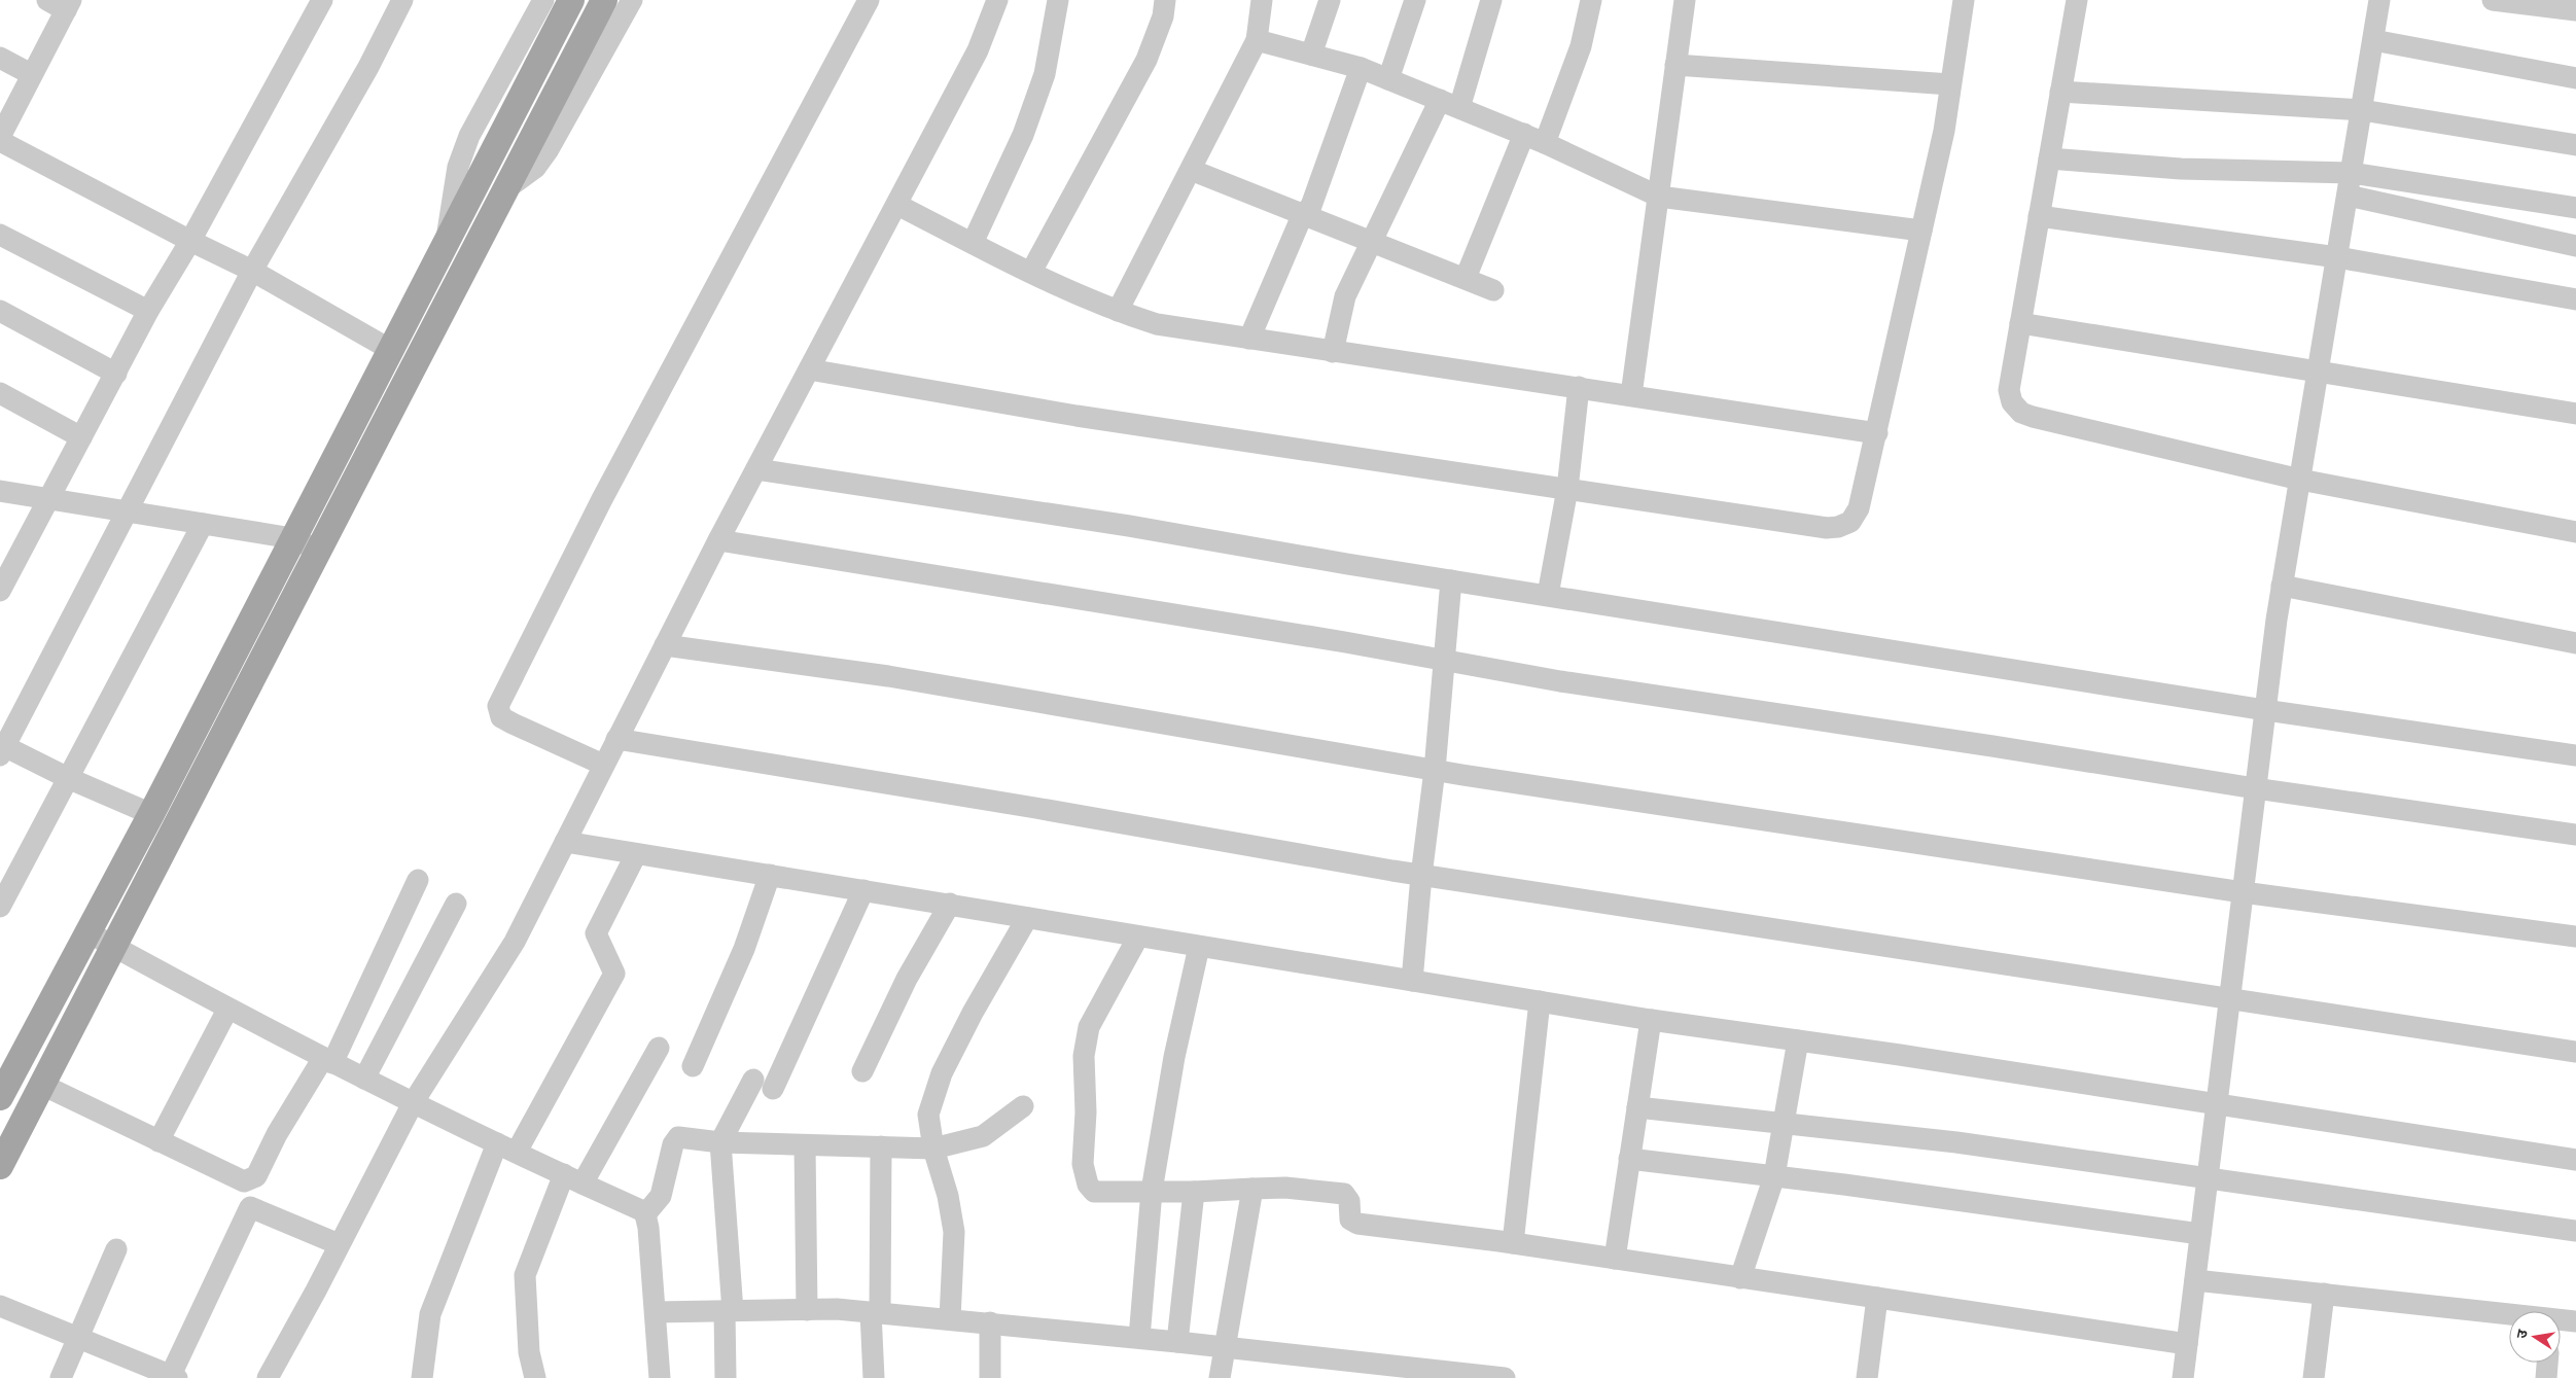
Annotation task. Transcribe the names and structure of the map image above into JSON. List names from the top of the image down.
{
  "north": "left"
}
